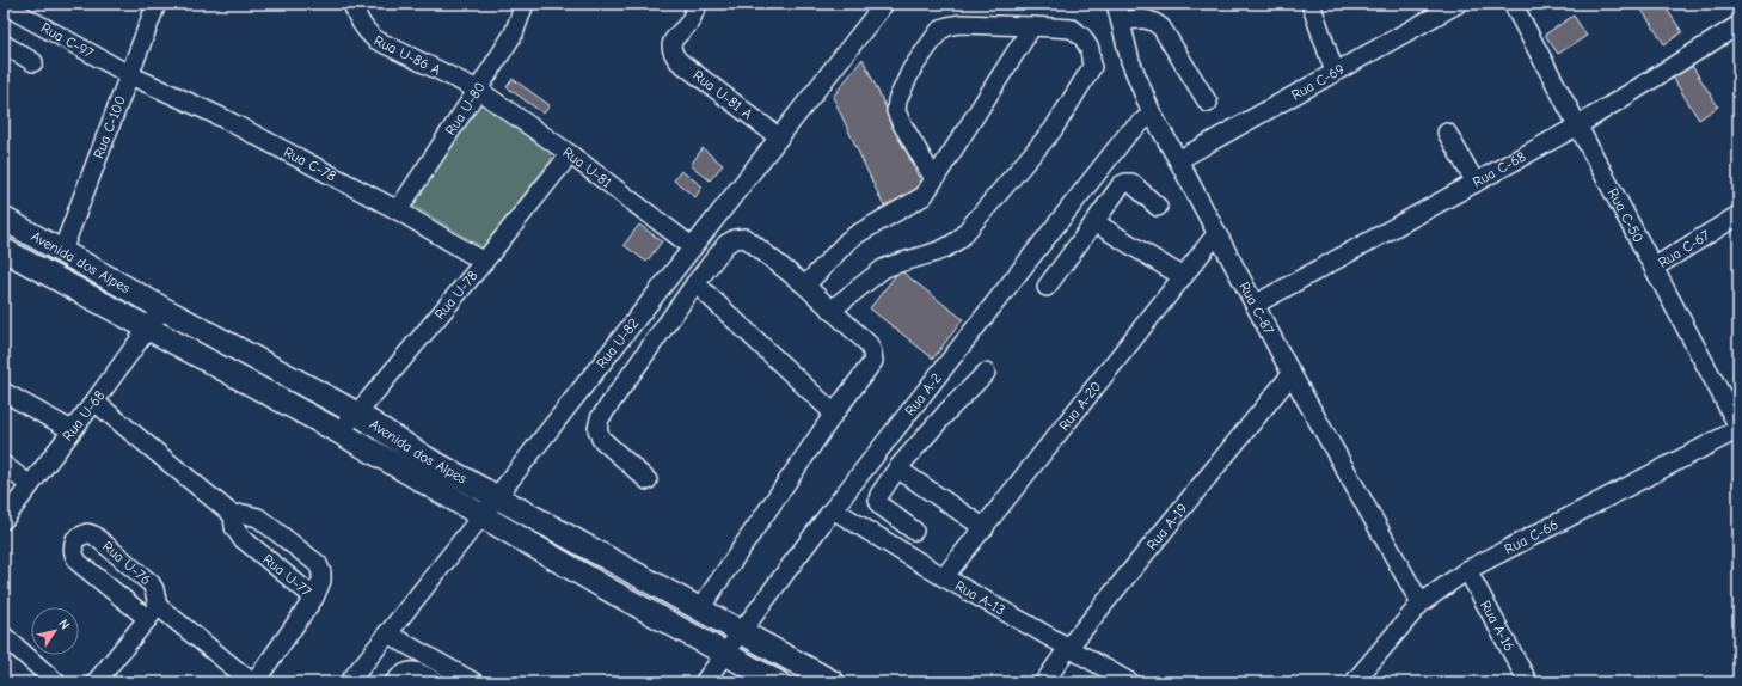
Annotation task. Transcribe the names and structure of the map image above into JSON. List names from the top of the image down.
{
  "streets": {
    "main road": ["Avenida dos Alpes"],
    "street": [
      "Rua C-97",
      "Rua U-86 A",
      "Rua C-69",
      "Rua U-81 A",
      "Rua U-80",
      "Rua C-100",
      "Rua C-78",
      "Rua U-81",
      "Rua C-68",
      "Rua C-50",
      "Rua C-67",
      "Rua U-78",
      "Rua C-87",
      "Rua U-82",
      "Rua A-2",
      "Rua A-20",
      "Rua U-68",
      "Rua A-19",
      "Rua C-66",
      "Rua U-76",
      "Rua U-77",
      "Rua A-13",
      "Rua A-16"
    ]
  },
  "crossings": [
    ["Rua C-97", "Rua C-100"],
    ["Rua C-97", "Rua C-78"],
    ["Rua U-86 A", "Rua U-80"],
    ["Rua U-86 A", "Rua U-81"],
    ["Rua C-69", "Rua C-87"],
    ["Rua U-81 A", "Rua U-82"],
    ["Rua U-80", "Rua C-78"],
    ["Rua U-80", "Rua U-81"],
    ["Rua C-100", "Rua C-78"],
    ["Rua C-100", "Avenida dos Alpes"],
    ["Rua C-78", "Rua U-78"],
    ["Rua U-81", "Rua U-78"],
    ["Rua U-81", "Rua U-82"],
    ["Rua C-68", "Rua C-50"],
    ["Rua C-68", "Rua C-87"],
    ["Rua C-50", "Rua C-67"],
    ["Rua C-50", "Rua C-66"],
    ["Avenida dos Alpes", "Rua U-78"],
    ["Avenida dos Alpes", "Rua U-82"],
    ["Avenida dos Alpes", "Rua A-2"],
    ["Avenida dos Alpes", "Rua U-68"],
    ["Rua C-87", "Rua A-2"],
    ["Rua C-87", "Rua A-20"],
    ["Rua C-87", "Rua A-19"],
    ["Rua C-87", "Rua C-66"],
    ["Rua A-2", "Rua A-13"],
    ["Rua A-20", "Rua A-13"],
    ["Rua A-19", "Rua A-13"],
    ["Rua C-66", "Rua A-16"]
  ],
  "north": "top right"
}
